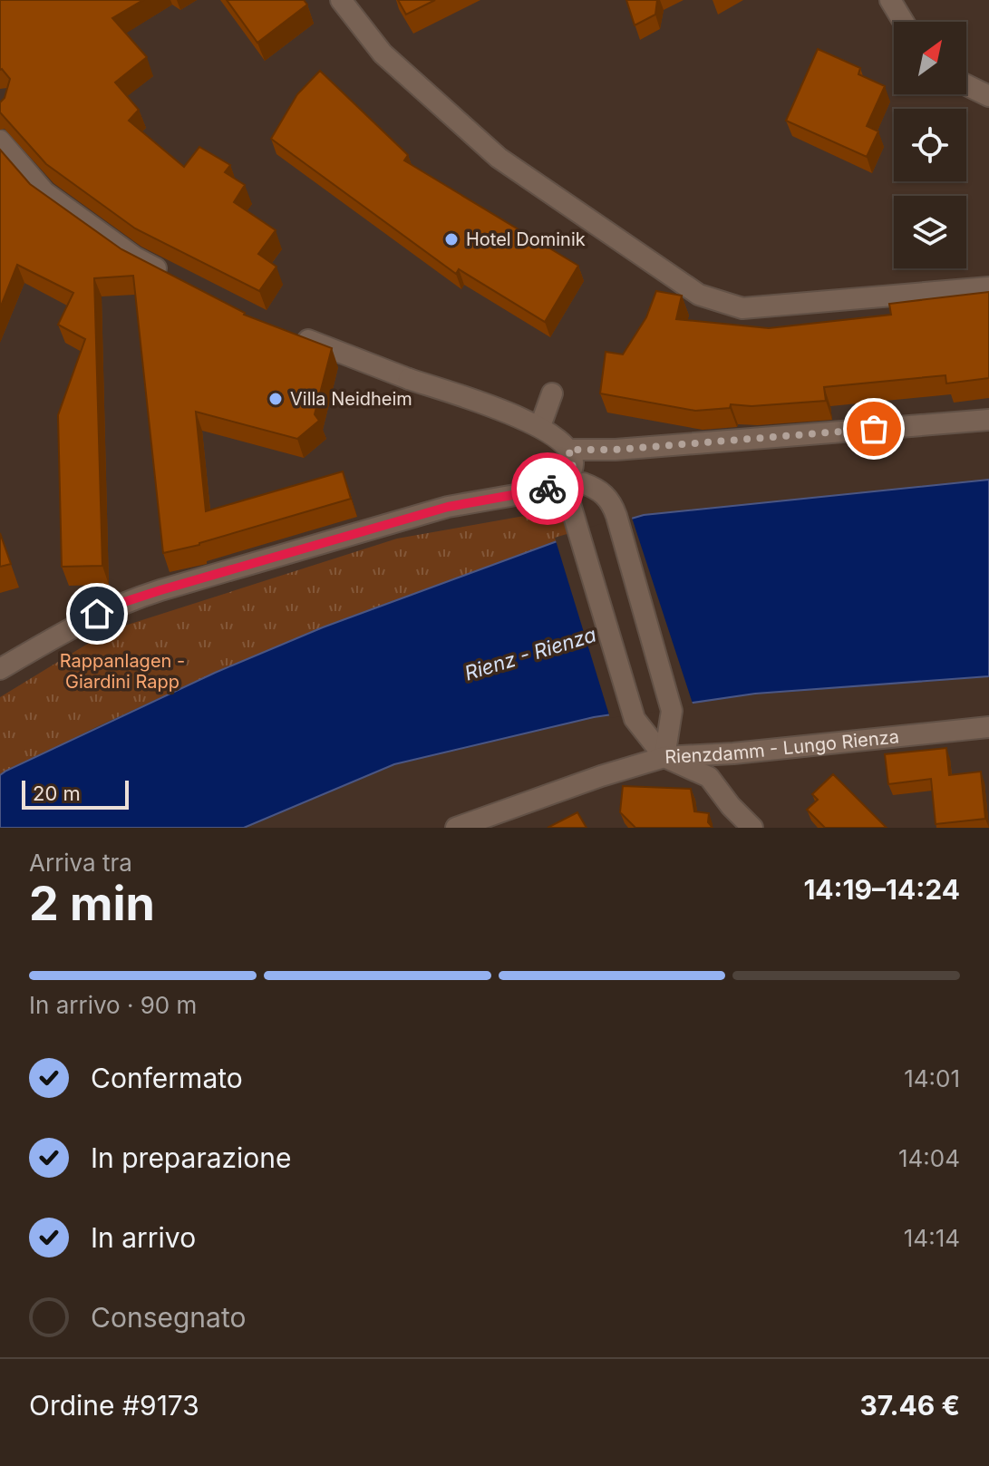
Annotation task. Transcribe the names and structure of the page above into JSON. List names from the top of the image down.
{
  "streets": {
    "street": ["Rienzdamm - Lungo Rienza"]
  },
  "water": ["Rienz - Rienza"],
  "parks": ["Rappanlagen - Giardini Rapp"],
  "places": ["Hotel Dominik", "Villa Neidheim"],
  "scale_bar": "20 m",
  "north": "top right",
  "page": {
    "scale": "20 m",
    "heading": ["2 min", "Arriva tra", "14:19–14:24"],
    "panel": ["Ordine #9173", "37.46 €"],
    "bar": "In arrivo · 90 m",
    "list": [
      ["Confermato", "14:01"],
      ["In preparazione", "14:04"],
      ["In arrivo", "14:14"],
      "Consegnato"
    ]
  }
}
